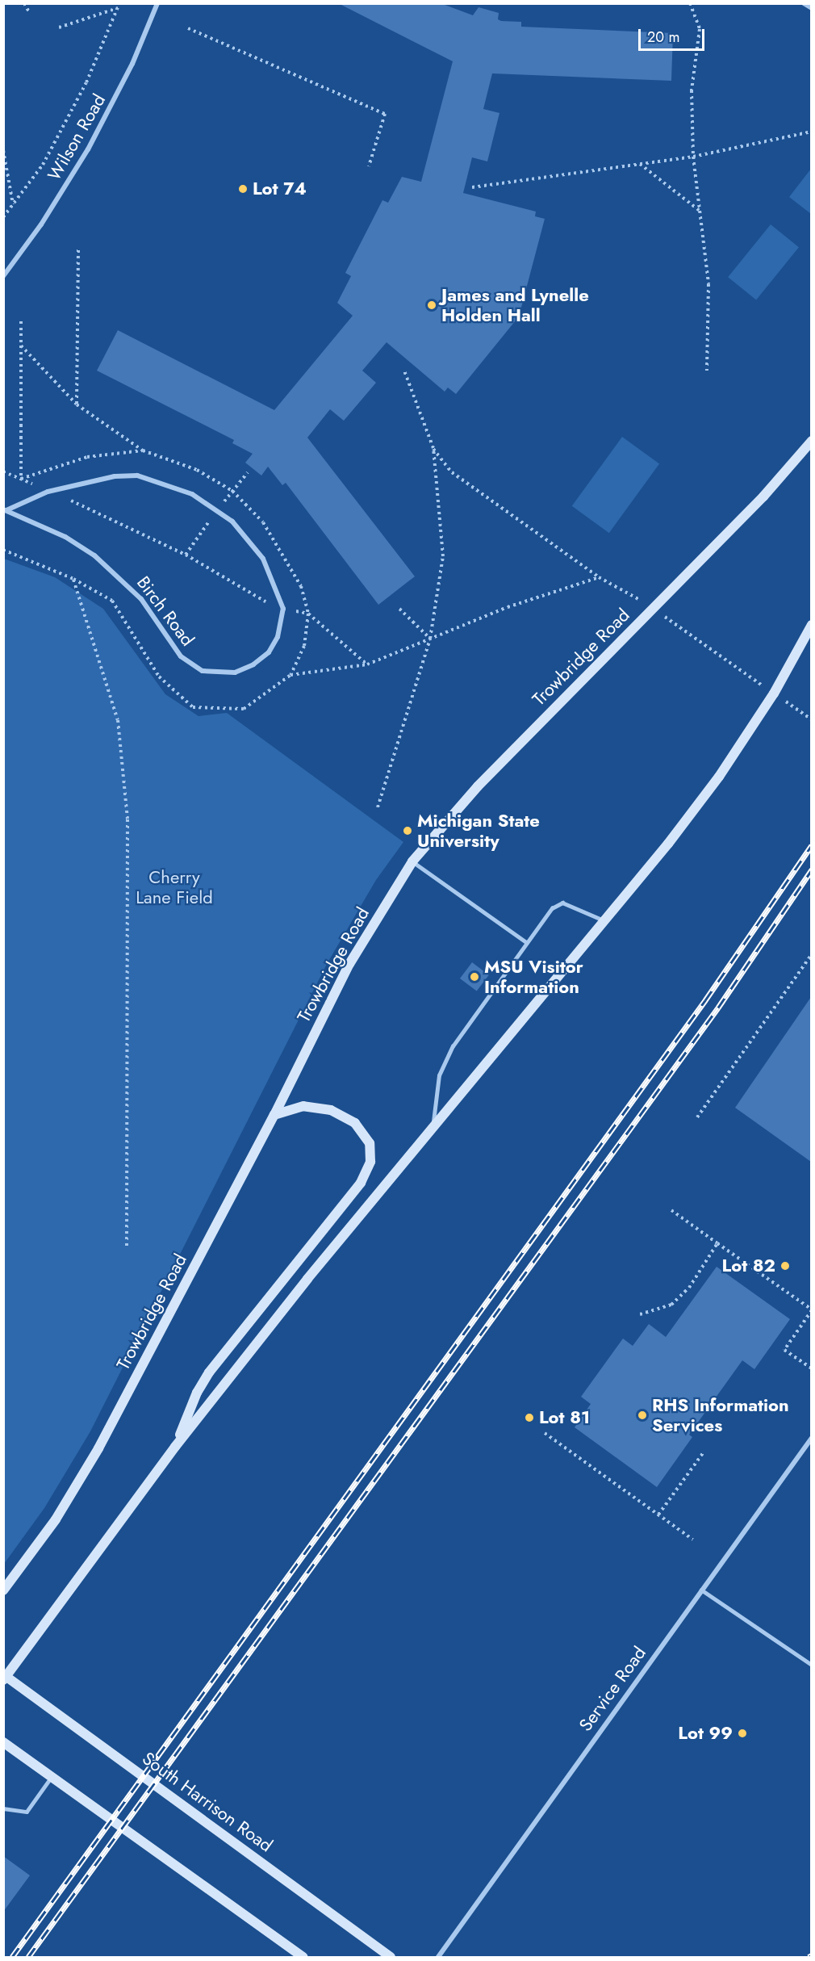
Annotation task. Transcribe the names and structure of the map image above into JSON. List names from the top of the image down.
{
  "streets": {
    "street": [
      "Wilson Road",
      "Birch Road",
      "Trowbridge Road",
      "Service Road",
      "South Harrison Road"
    ]
  },
  "parks": ["Cherry Lane Field"],
  "places": [
    "Lot 74",
    "James and Lynelle Holden Hall",
    "Michigan State University",
    "MSU Visitor Information",
    "Lot 82",
    "RHS Information Services",
    "Lot 81",
    "Lot 99"
  ],
  "scale_bar": "20 m"
}
